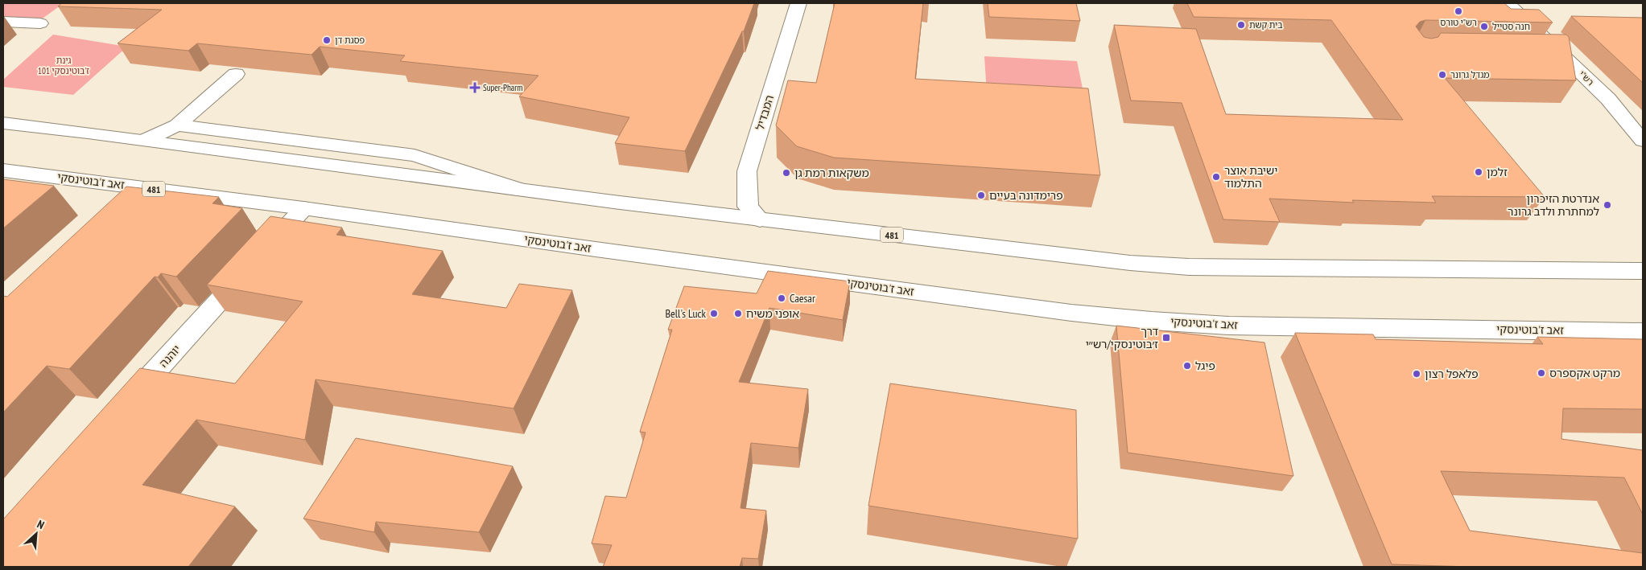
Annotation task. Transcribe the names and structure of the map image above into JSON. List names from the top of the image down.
{
  "streets": {
    "main road": [
      "רש\"י",
      "המבדיל",
      "זאב ז'בוטינסקי",
      "481",
      "יוהנה"
    ]
  },
  "crossings": [
    ["המבדיל", "481"],
    ["זאב ז'בוטינסקי", "יוהנה"]
  ],
  "parks": ["גינת ז'בוטינסקי 101"],
  "places": {
    "other": [
      "רש\"י טורס",
      "בית קשת",
      "חנה סטייל",
      "פסגת דן",
      "מגדל גרונר",
      "זלמן",
      "משקאות רמת גן",
      "ישיבת אוצר התלמוד",
      "פרימדונה בעיים",
      "אנדרטת הזיכרון למחתרת ולדב גרונר",
      "Caesar",
      "Bell's Luck",
      "אופני משיח",
      "פיגל",
      "מרקט אקספרס",
      "פלאפל רצון"
    ],
    "health": ["Super-Pharm"],
    "transit": ["דרך ז׳בוטינסקי/רש״י"]
  },
  "north": "top right"
}
